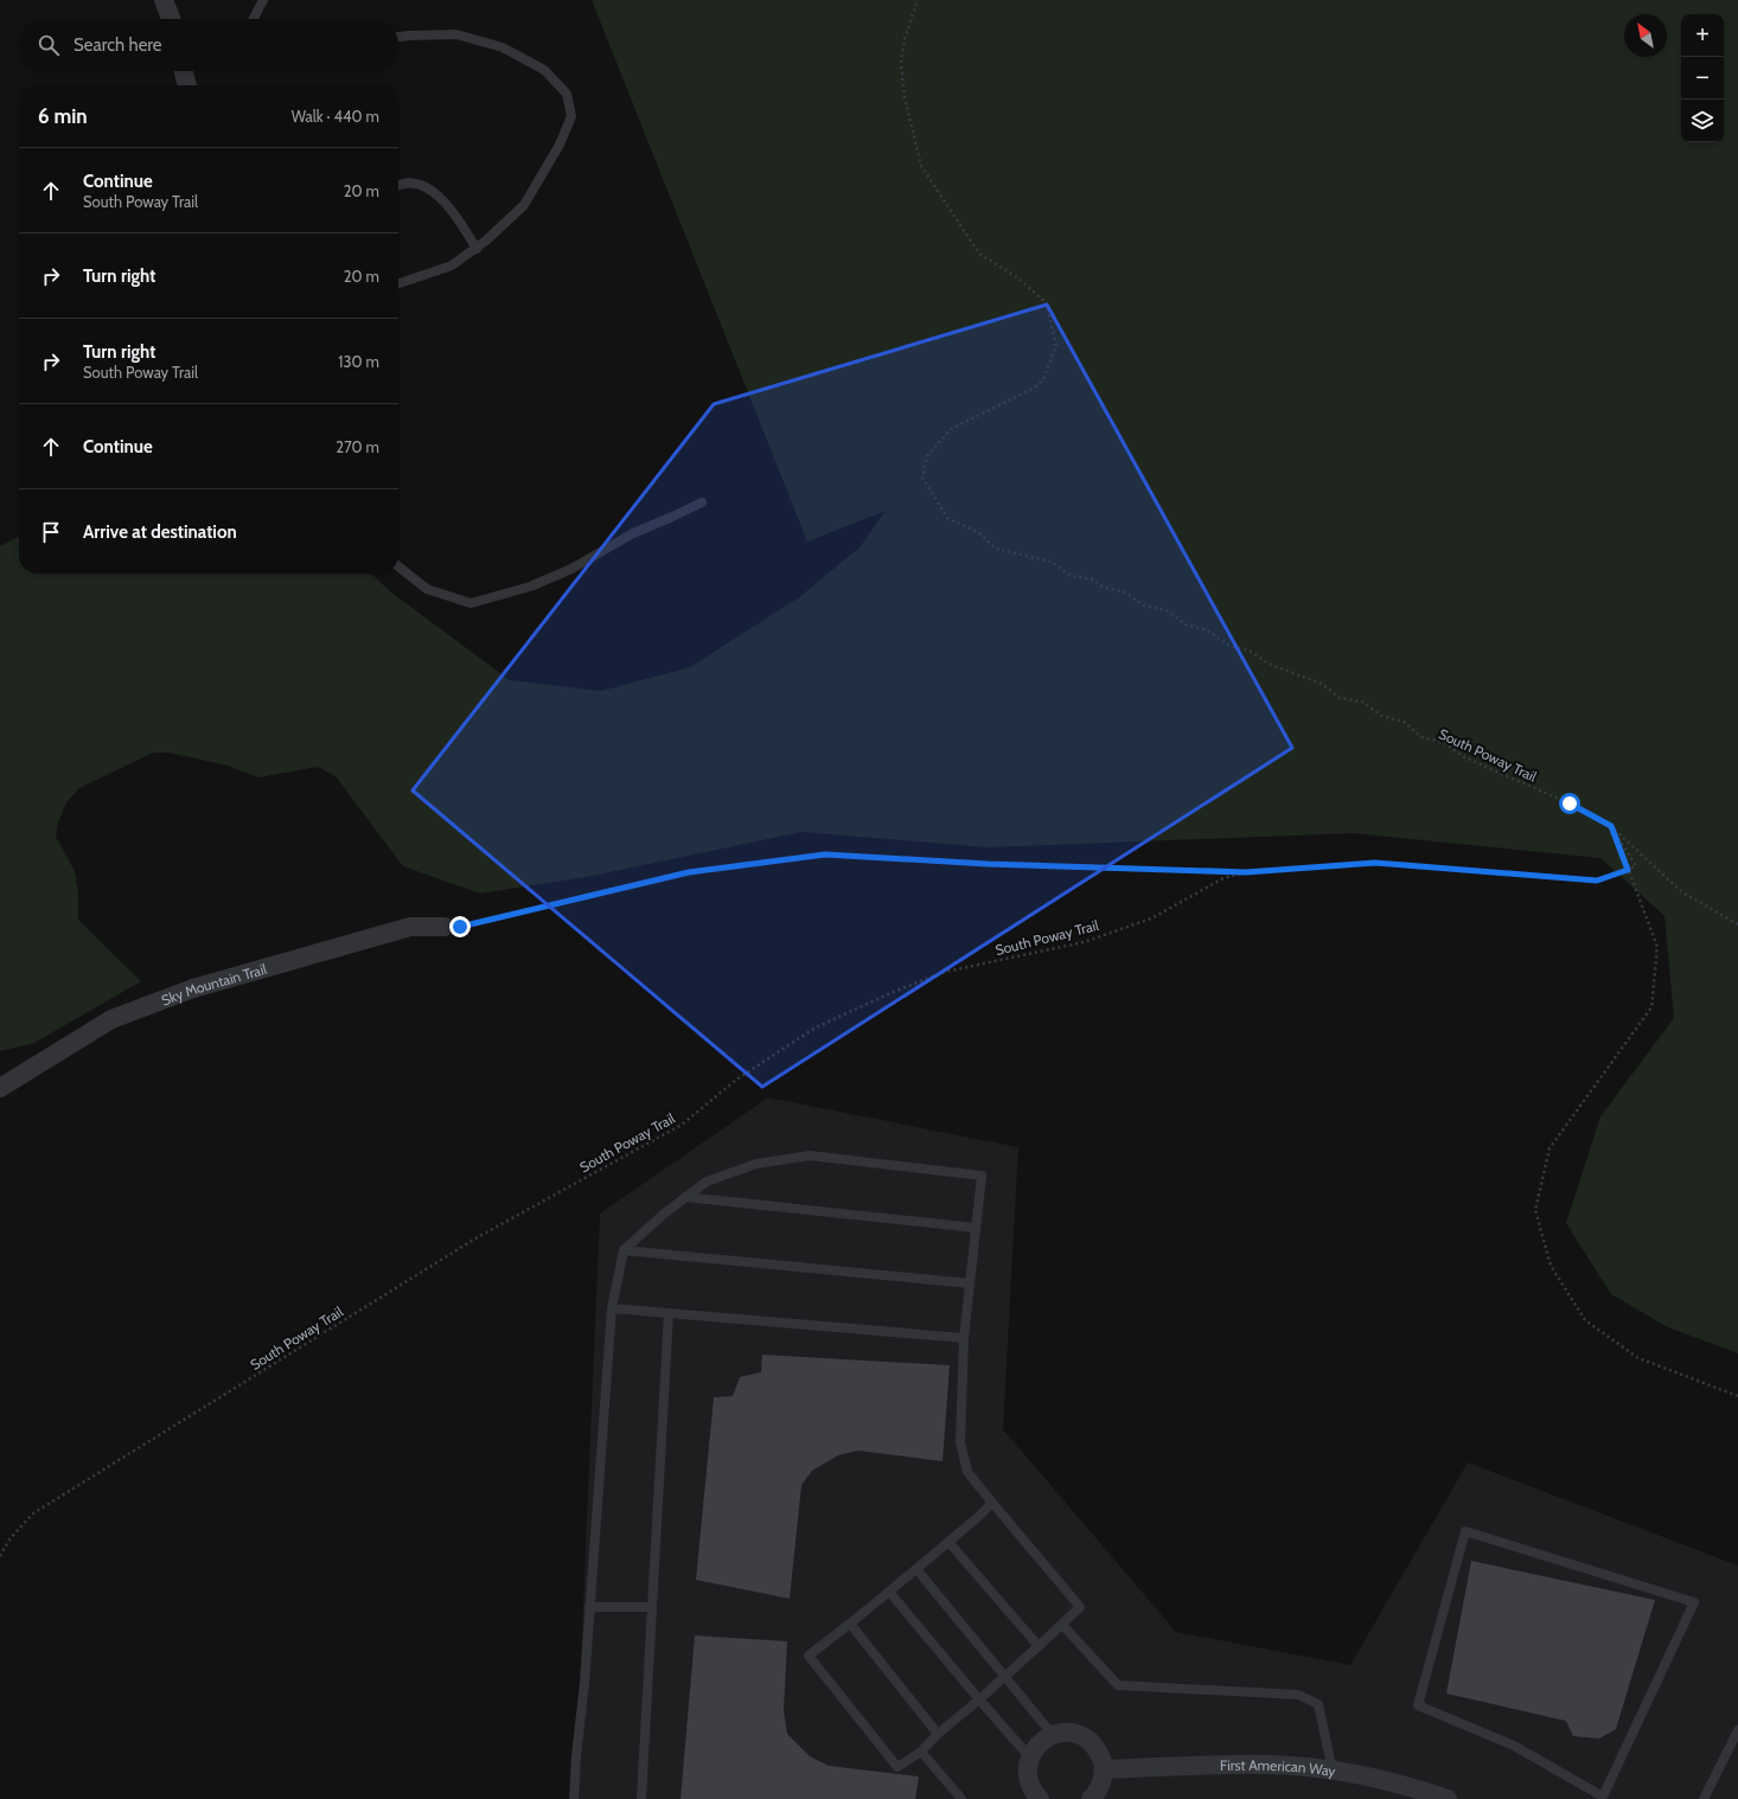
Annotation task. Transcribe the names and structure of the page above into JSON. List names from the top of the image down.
{
  "streets": {
    "street": ["Sky Mountain Trail", "First American Way"],
    "path": ["South Poway Trail"]
  },
  "north": "top left",
  "page": {
    "map_buttons": ["+", "−"],
    "search": "Search here",
    "heading": ["6 min", "Walk · 440 m"],
    "list": [
      ["Continue", "South Poway Trail", "20 m"],
      ["Turn right", "20 m"],
      ["Turn right", "South Poway Trail", "130 m"],
      ["Continue", "270 m"],
      "Arrive at destination"
    ]
  }
}
